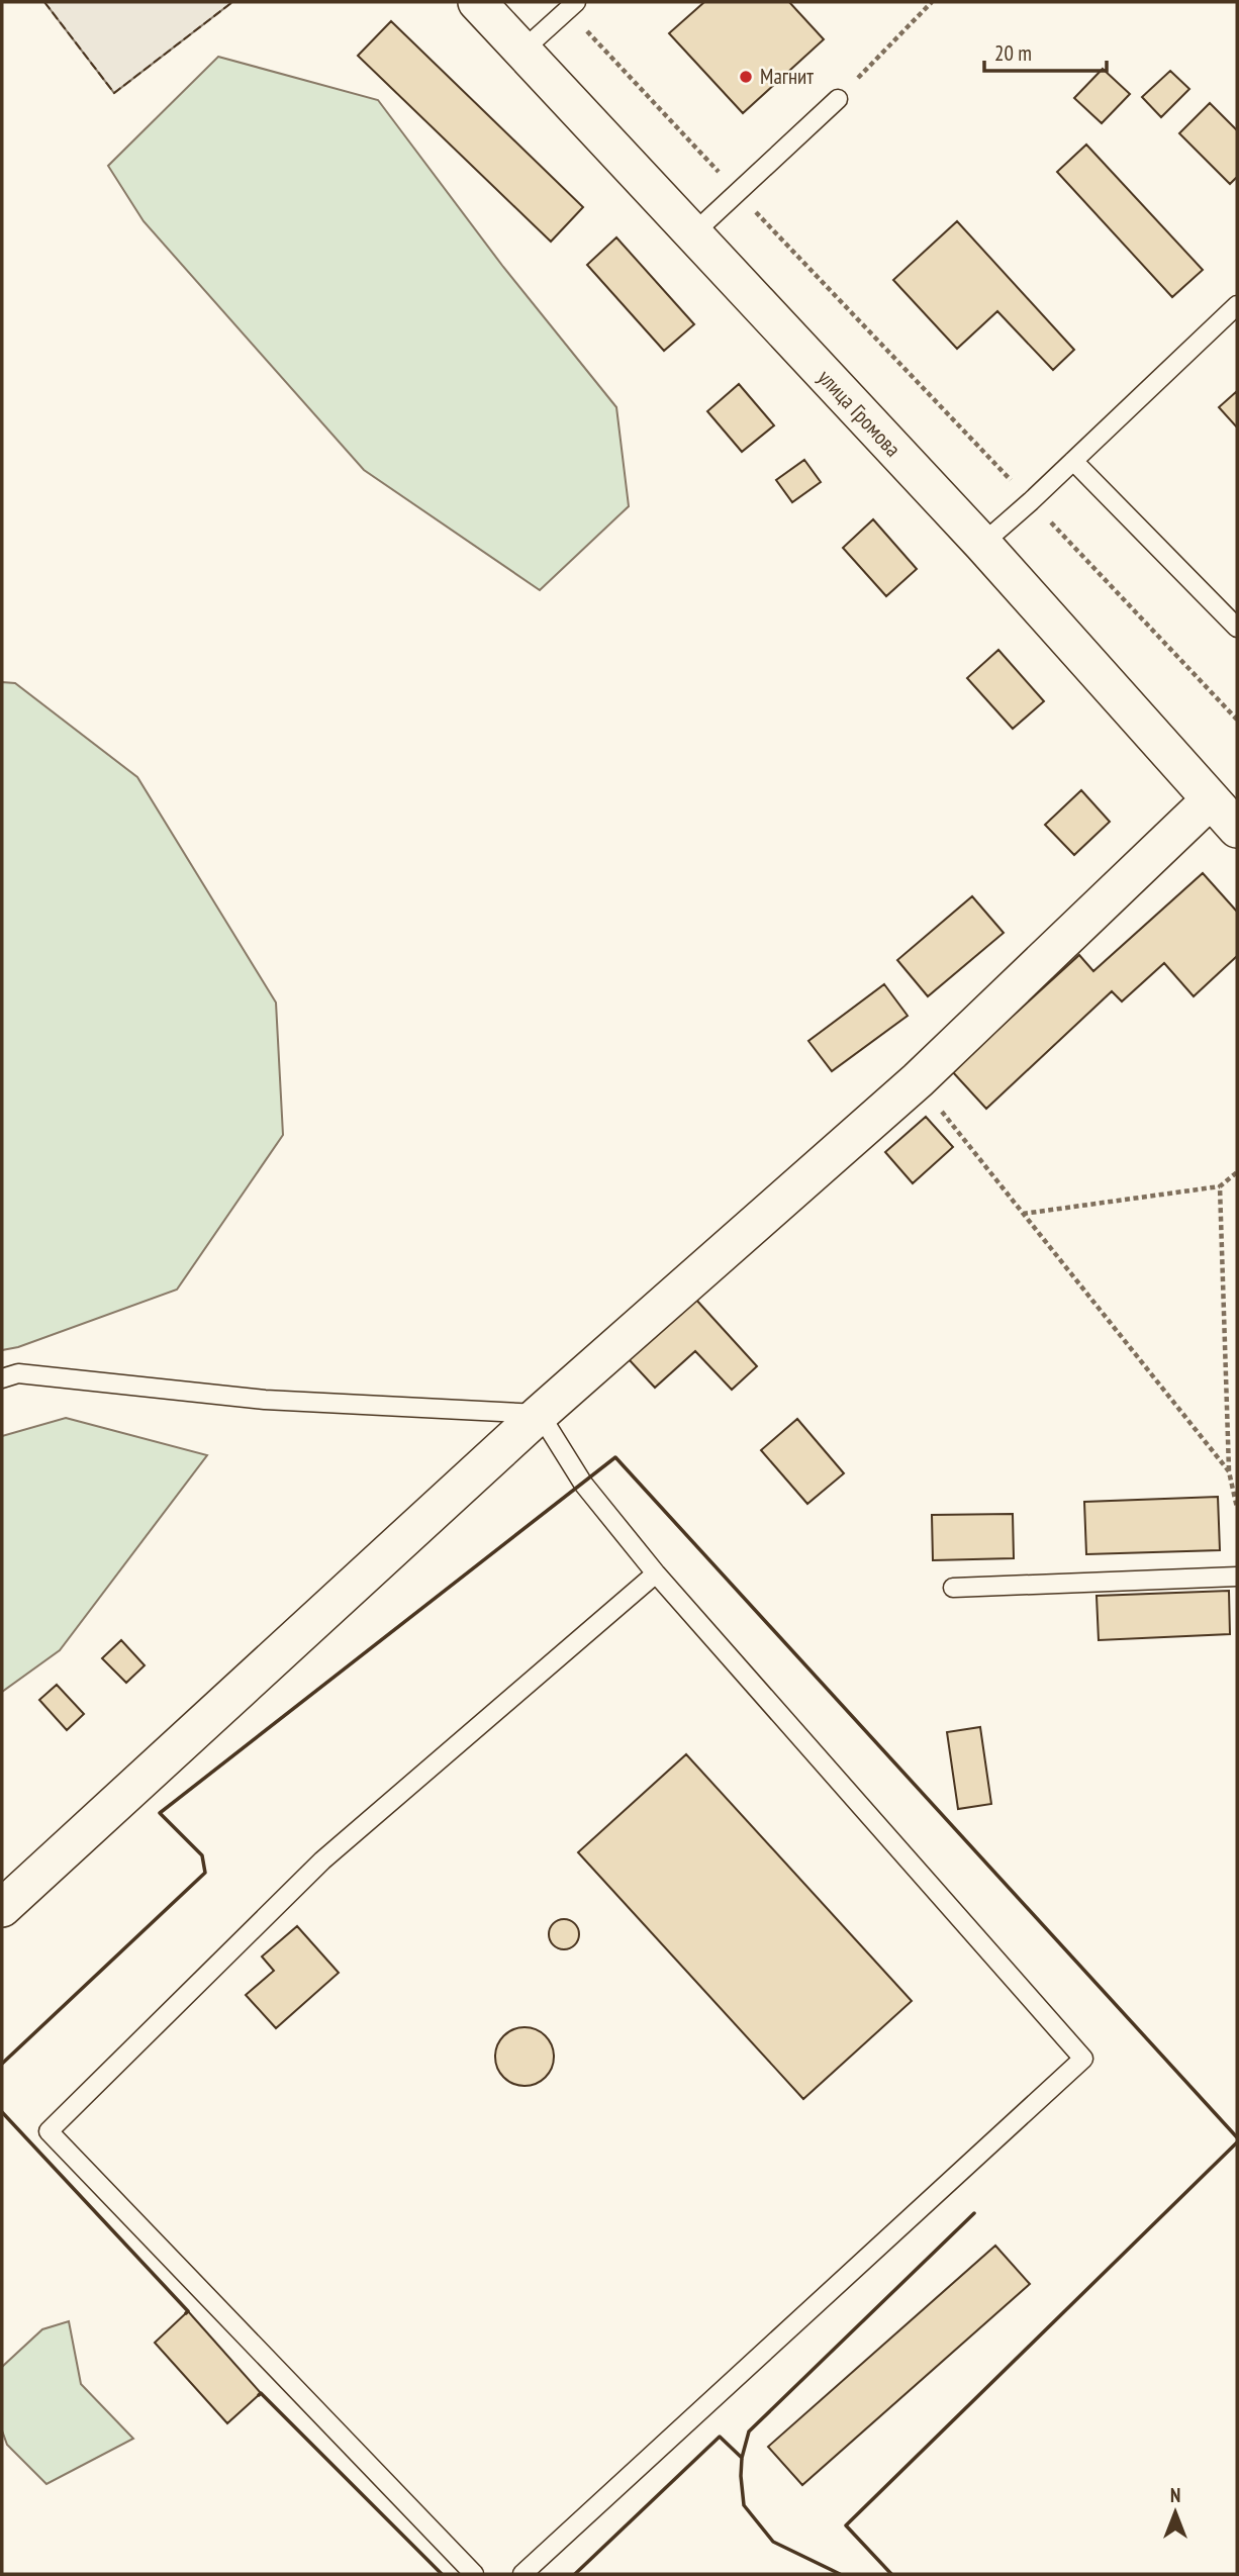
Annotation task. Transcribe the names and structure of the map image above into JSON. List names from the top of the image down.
{
  "streets": {
    "street": ["улица Громова"]
  },
  "places": ["Магнит"],
  "scale_bar": "20 m",
  "north": "top"
}
